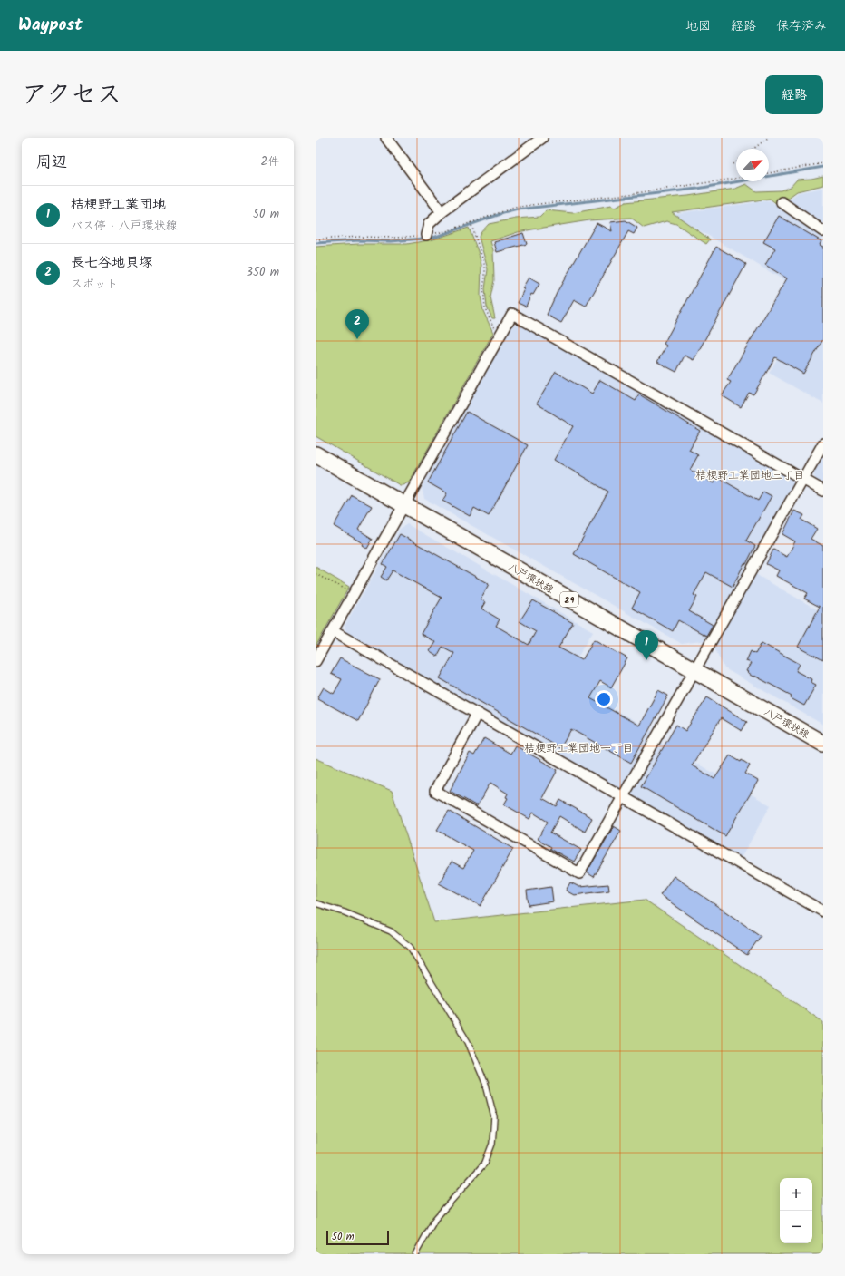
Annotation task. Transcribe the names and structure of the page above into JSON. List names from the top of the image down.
{
  "streets": {
    "main road": ["八戸環状線", "29"]
  },
  "districts": ["桔梗野工業団地三丁目", "桔梗野工業団地一丁目"],
  "scale_bar": "50 m",
  "north": "top right",
  "page": {
    "header": "Waypost",
    "nav": ["地図", "経路", "保存済み"],
    "title": "アクセス",
    "buttons": "経路",
    "heading": ["周辺", "2件"],
    "list": [
      {
        "mark": "1",
        "name": "桔梗野工業団地",
        "note": "バス停 · 八戸環状線",
        "value": "50 m"
      },
      {
        "mark": "2",
        "name": "長七谷地貝塚",
        "note": "スポット",
        "value": "350 m"
      }
    ],
    "pins": ["2", "1"],
    "map_buttons": ["+", "−"],
    "scale": "50 m"
  }
}
